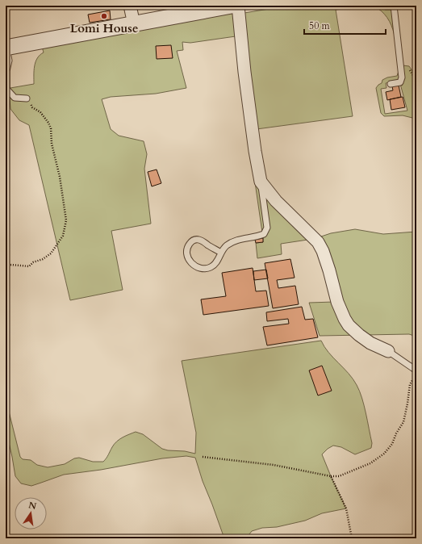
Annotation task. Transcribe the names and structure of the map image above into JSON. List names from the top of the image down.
{
  "places": ["Lomi House"],
  "scale_bar": "50 m",
  "north": "top"
}
